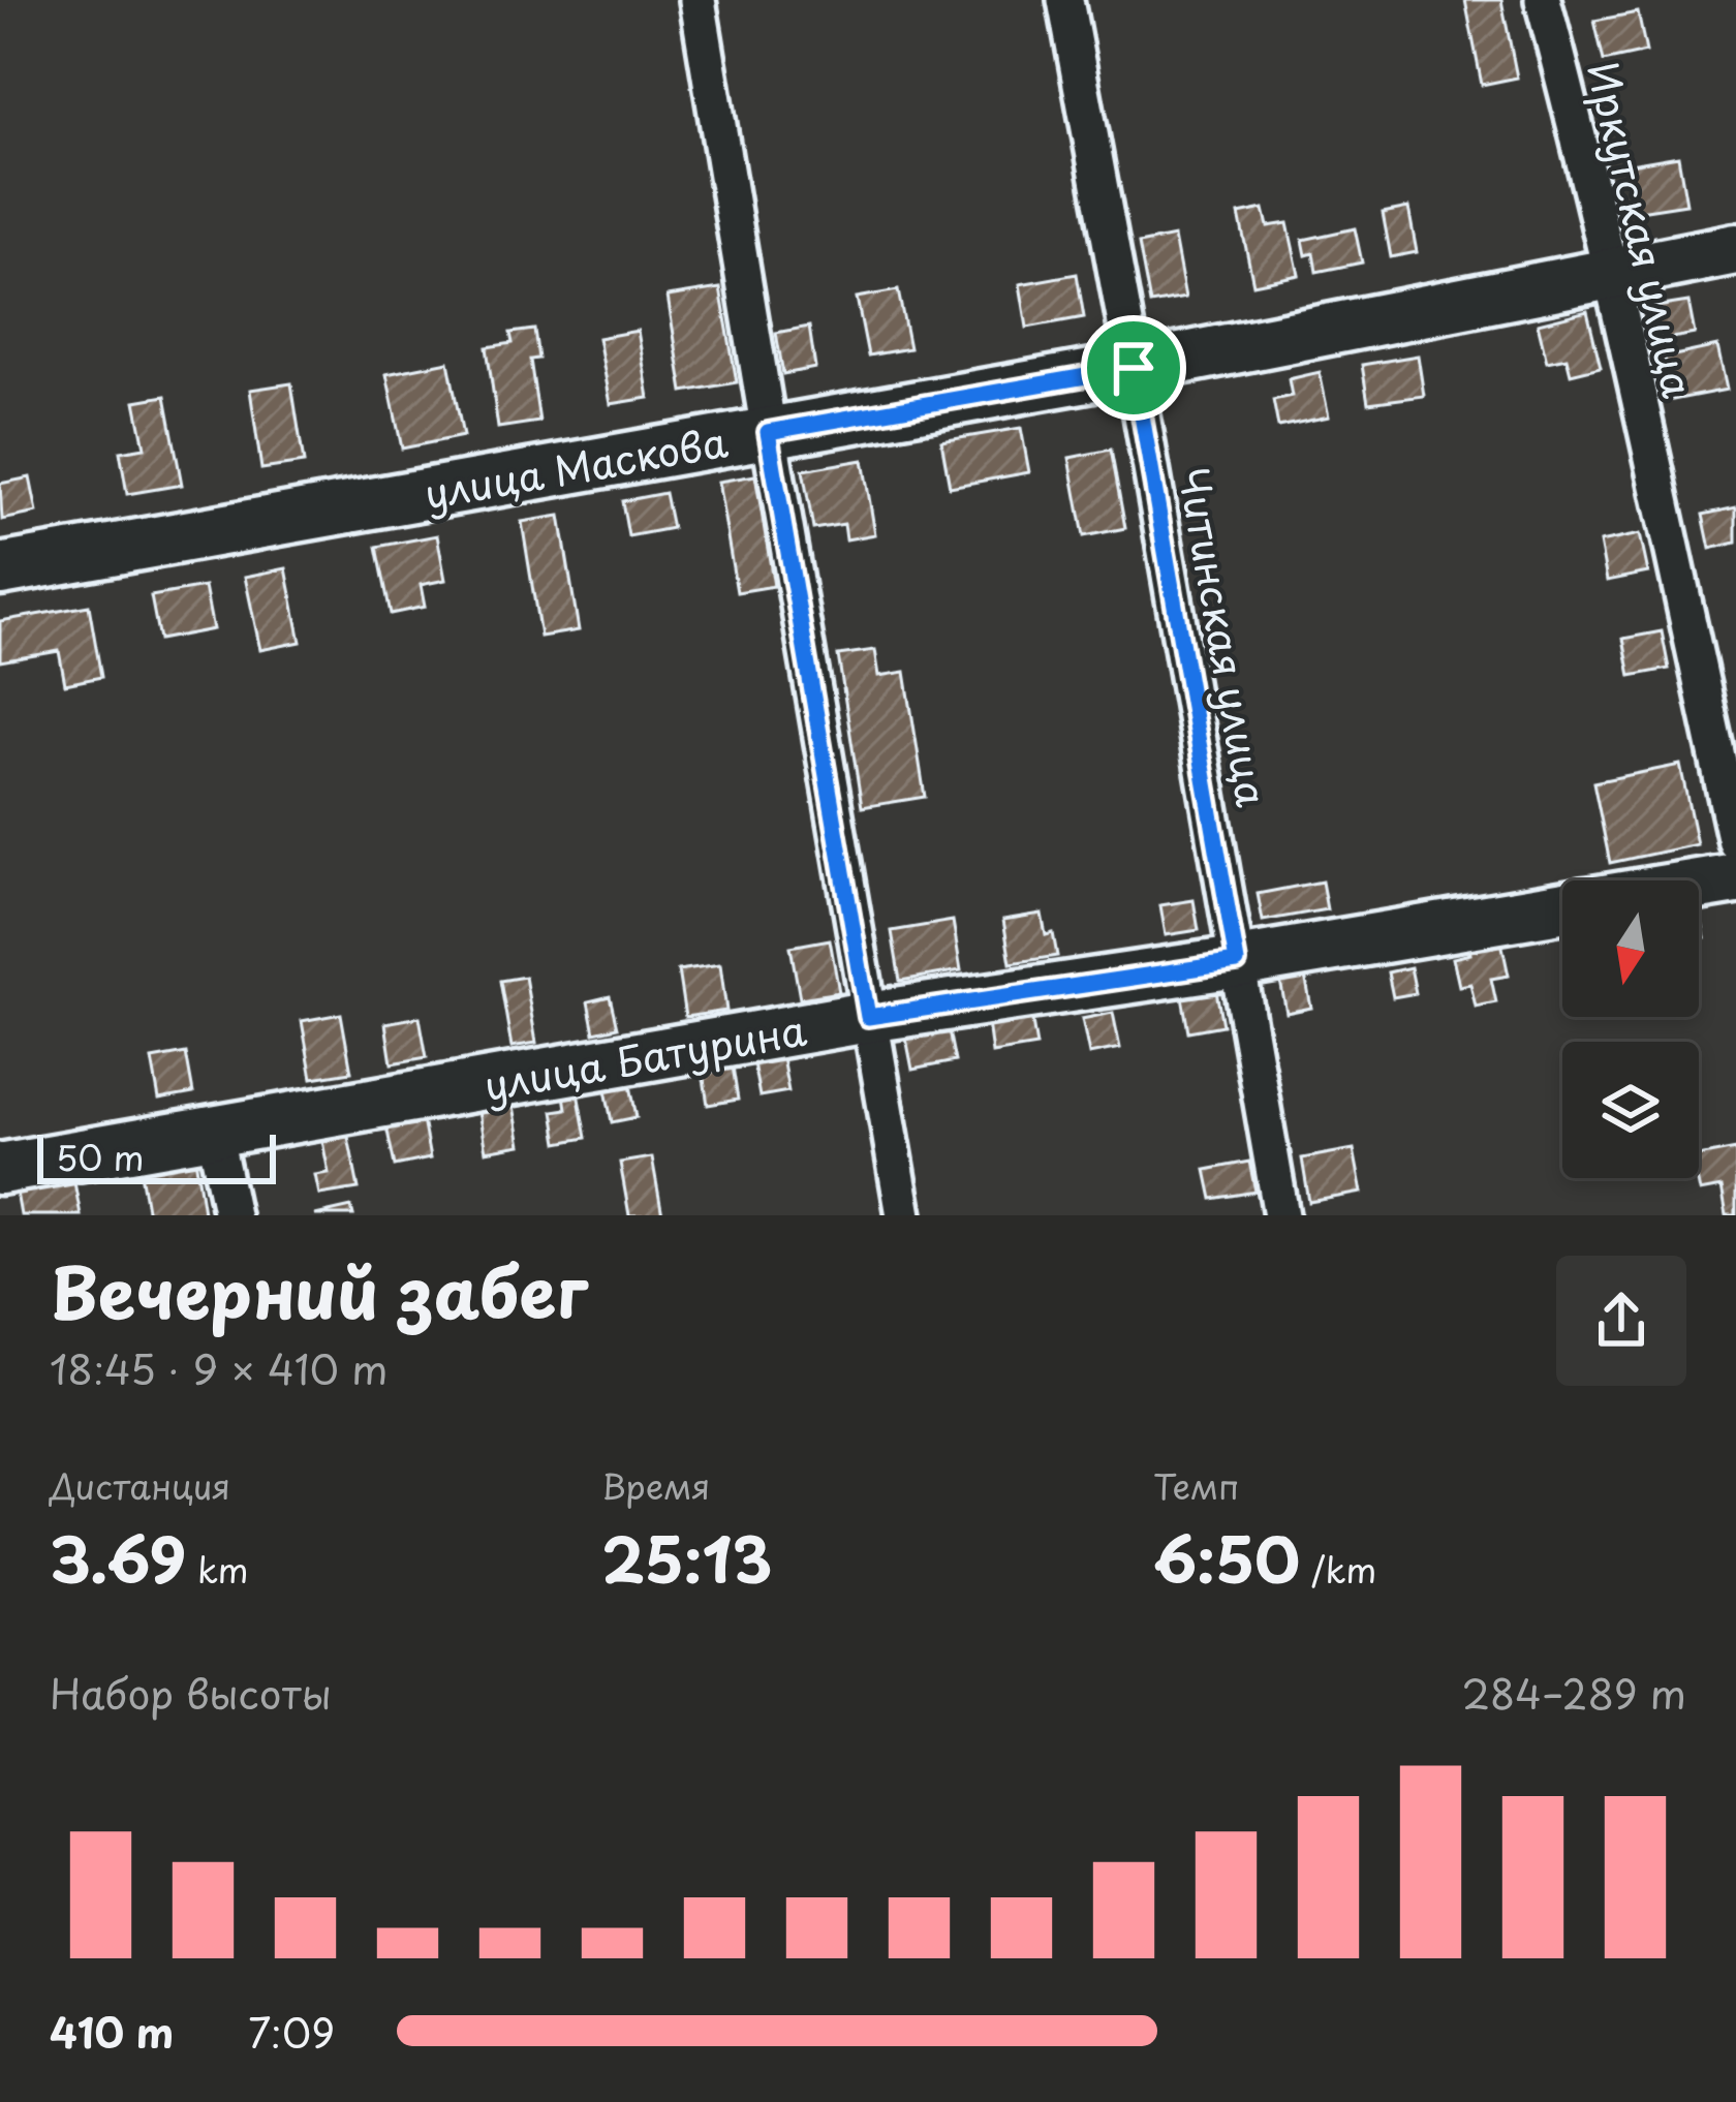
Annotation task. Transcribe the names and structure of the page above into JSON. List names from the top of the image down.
{
  "streets": {
    "street": [
      "Иркутская улица",
      "улица Маскова",
      "Читинская улица",
      "улица Батурина"
    ]
  },
  "crossings": [
    ["Иркутская улица", "улица Маскова"],
    ["улица Маскова", "Читинская улица"],
    ["Читинская улица", "улица Батурина"]
  ],
  "scale_bar": "50 m",
  "north": "bottom",
  "page": {
    "scale": "50 m",
    "heading": ["Вечерний забег", "18:45 · 9 × 410 m"],
    "stats": [
      ["Дистанция", "3.69 km"],
      ["Время", "25:13"],
      ["Темп", "6:50 /km"]
    ],
    "chart": ["Набор высоты", "284–289 m"],
    "list": [
      {
        "name": "410 m",
        "note": "7:09"
      }
    ]
  }
}
